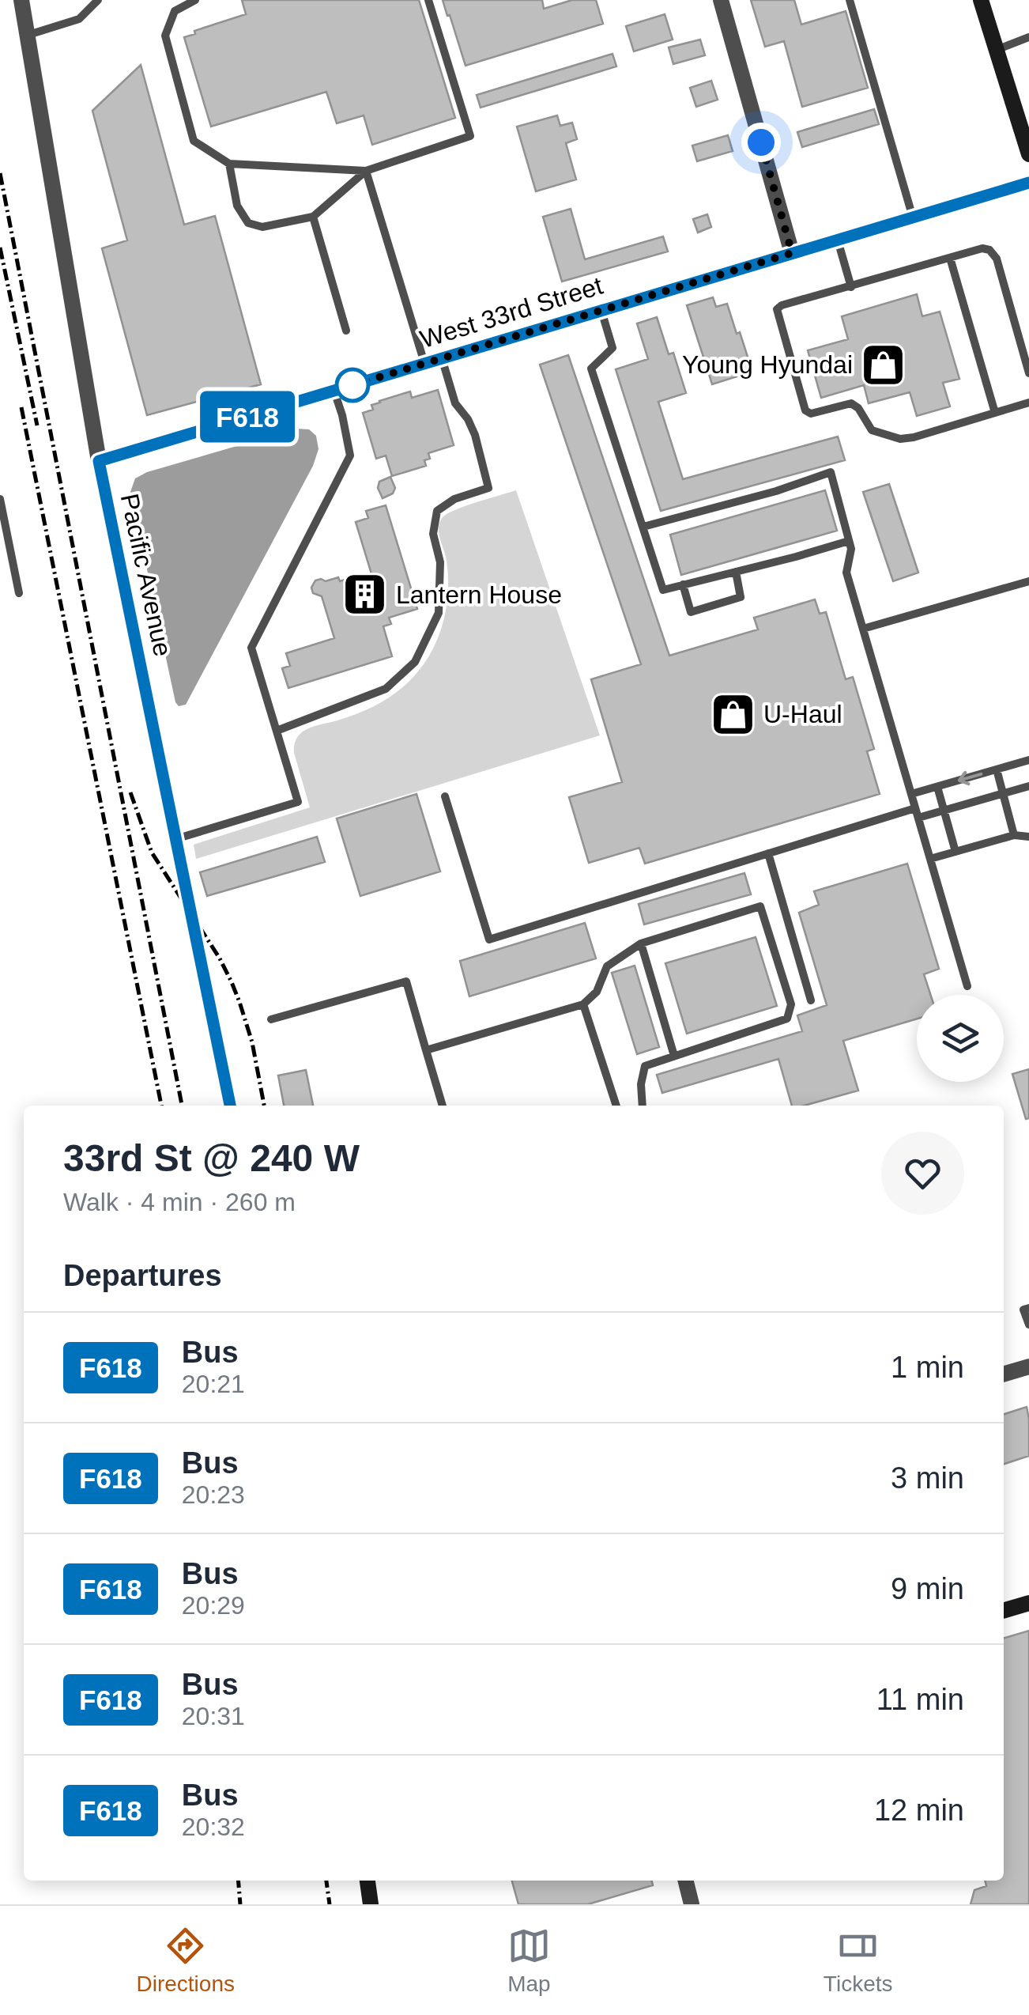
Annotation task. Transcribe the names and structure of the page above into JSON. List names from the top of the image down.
{
  "streets": {
    "street": ["West 33rd Street", "Pacific Avenue"]
  },
  "crossings": [
    ["West 33rd Street", "Pacific Avenue"]
  ],
  "places": {
    "shop": ["Young Hyundai", "U-Haul"],
    "building": ["Lantern House"]
  },
  "lines": ["bus line F618"],
  "page": {
    "on_map": "F618",
    "heading": [
      ["33rd St @ 240 W", "Walk · 4 min · 260 m"],
      "Departures"
    ],
    "list": [
      {
        "mark": "F618",
        "name": "Bus",
        "note": "20:21",
        "value": "1 min"
      },
      {
        "mark": "F618",
        "name": "Bus",
        "note": "20:23",
        "value": "3 min"
      },
      {
        "mark": "F618",
        "name": "Bus",
        "note": "20:29",
        "value": "9 min"
      },
      {
        "mark": "F618",
        "name": "Bus",
        "note": "20:31",
        "value": "11 min"
      },
      {
        "mark": "F618",
        "name": "Bus",
        "note": "20:32",
        "value": "12 min"
      }
    ],
    "tabs": ["Directions", "Map", "Tickets"]
  }
}
